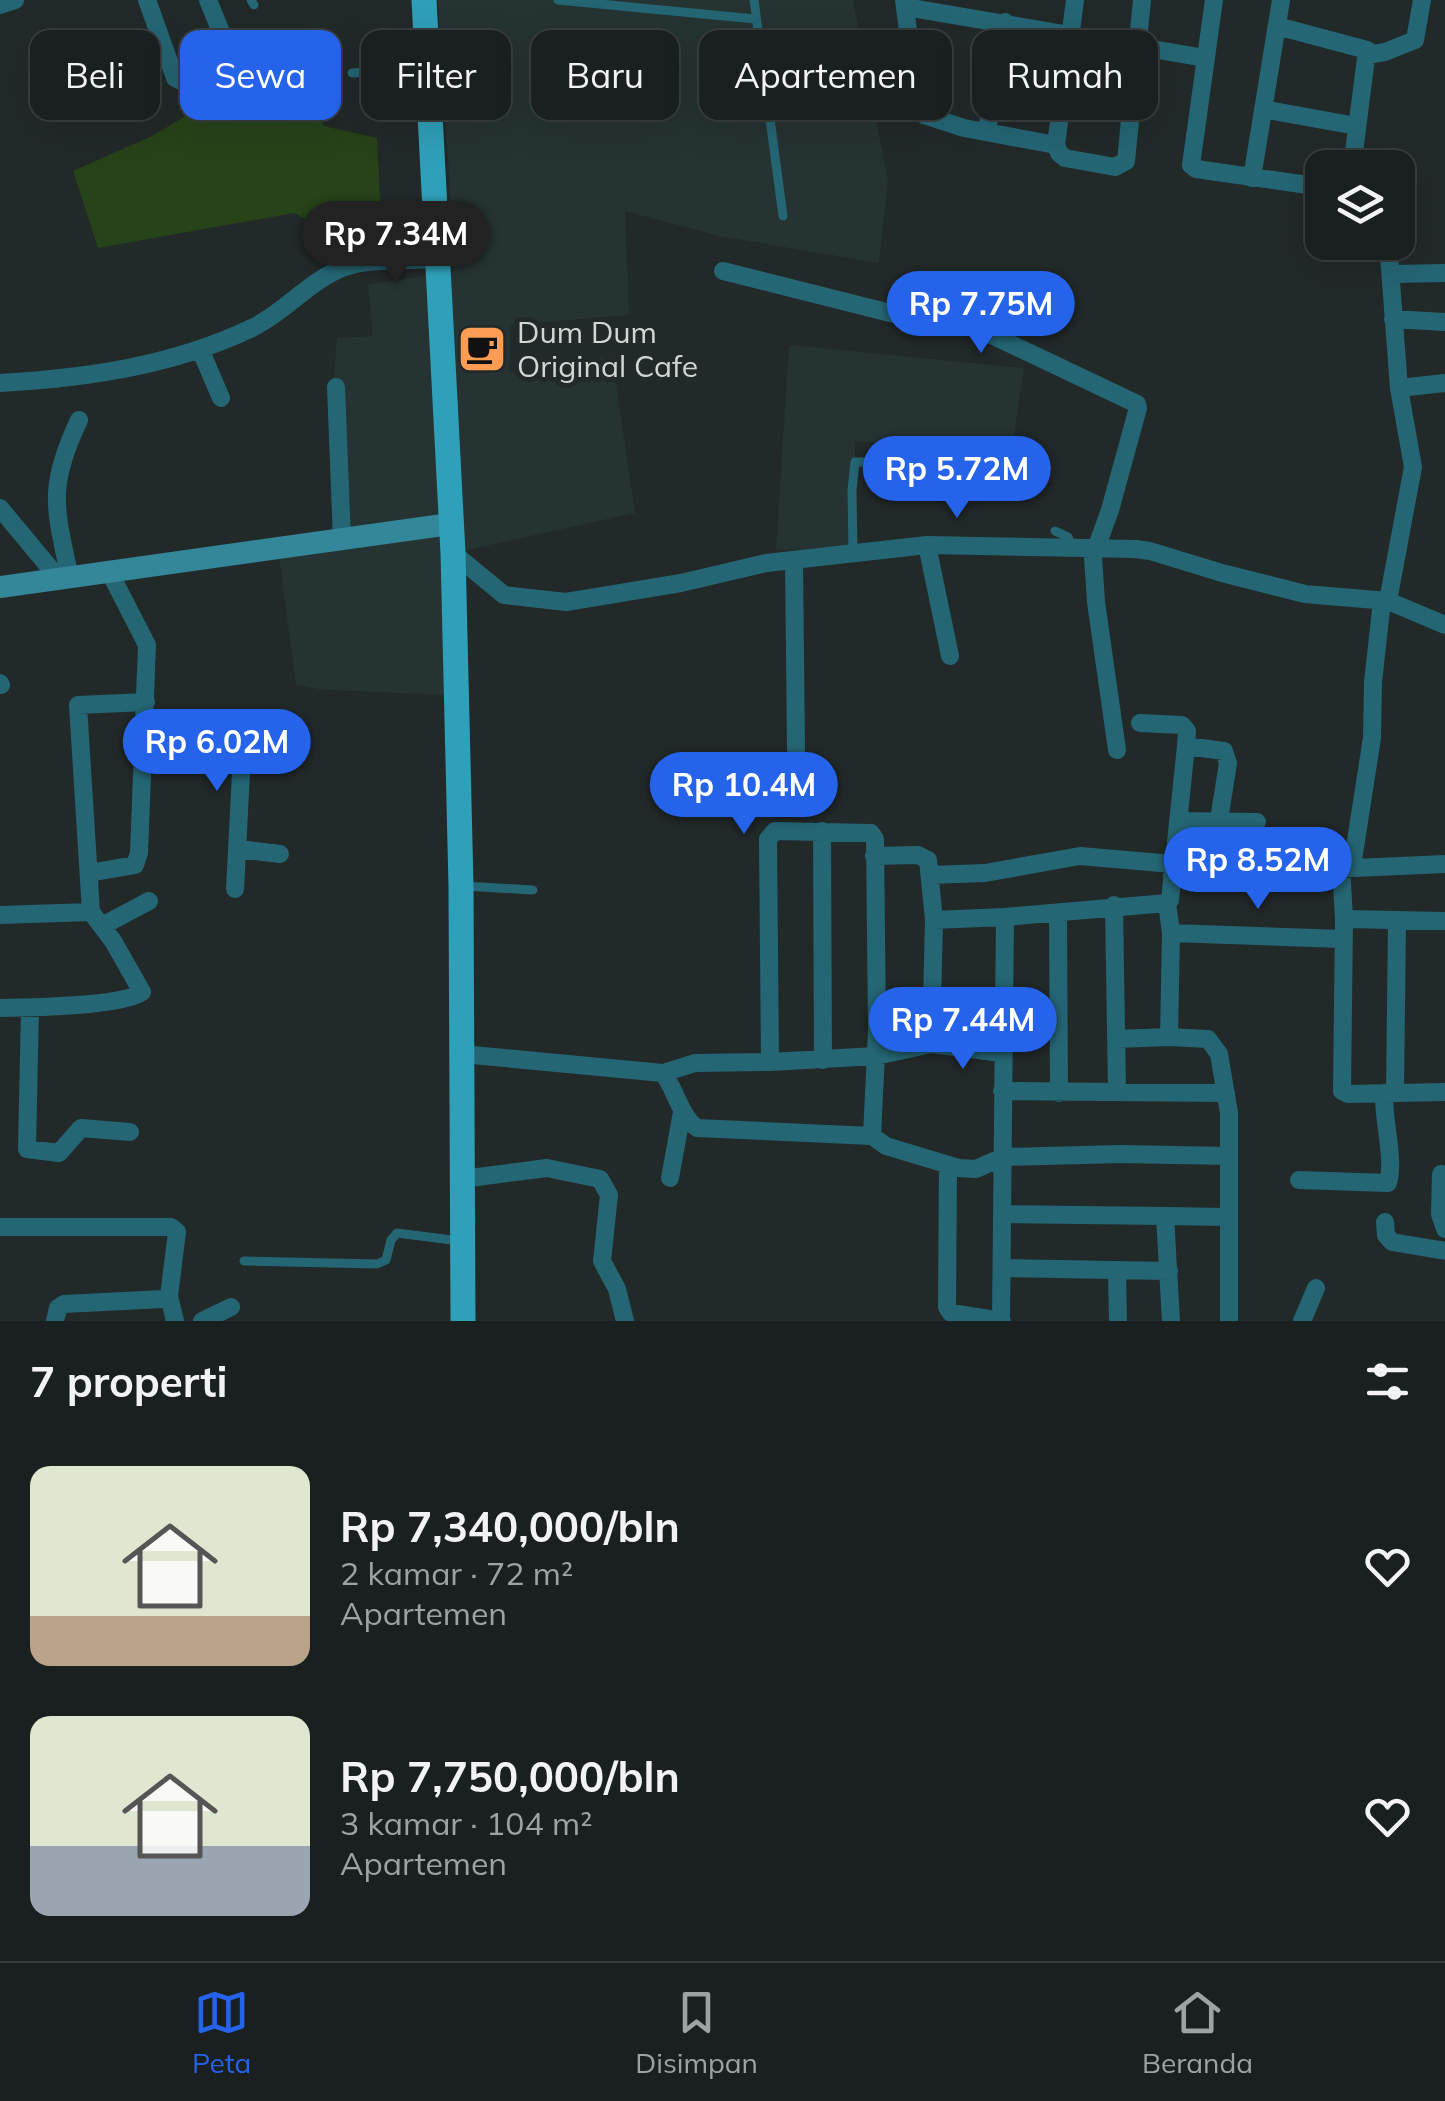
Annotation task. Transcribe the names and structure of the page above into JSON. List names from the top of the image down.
{
  "places": {
    "cafe": ["Dum Dum Original Cafe"]
  },
  "page": {
    "chip": [
      "Beli",
      "Sewa",
      "Filter",
      "Baru",
      "Apartemen",
      "Rumah"
    ],
    "price": [
      "Rp 7.34M",
      "Rp 7.75M",
      "Rp 5.72M",
      "Rp 6.02M",
      "Rp 10.4M",
      "Rp 8.52M",
      "Rp 7.44M"
    ],
    "heading": "7 properti",
    "list": [
      {
        "name": "Rp 7,340,000/bln",
        "note": "2 kamar · 72 m² · Apartemen"
      },
      {
        "name": "Rp 7,750,000/bln",
        "note": "3 kamar · 104 m² · Apartemen"
      }
    ],
    "tabs": ["Peta", "Disimpan", "Beranda"]
  }
}
